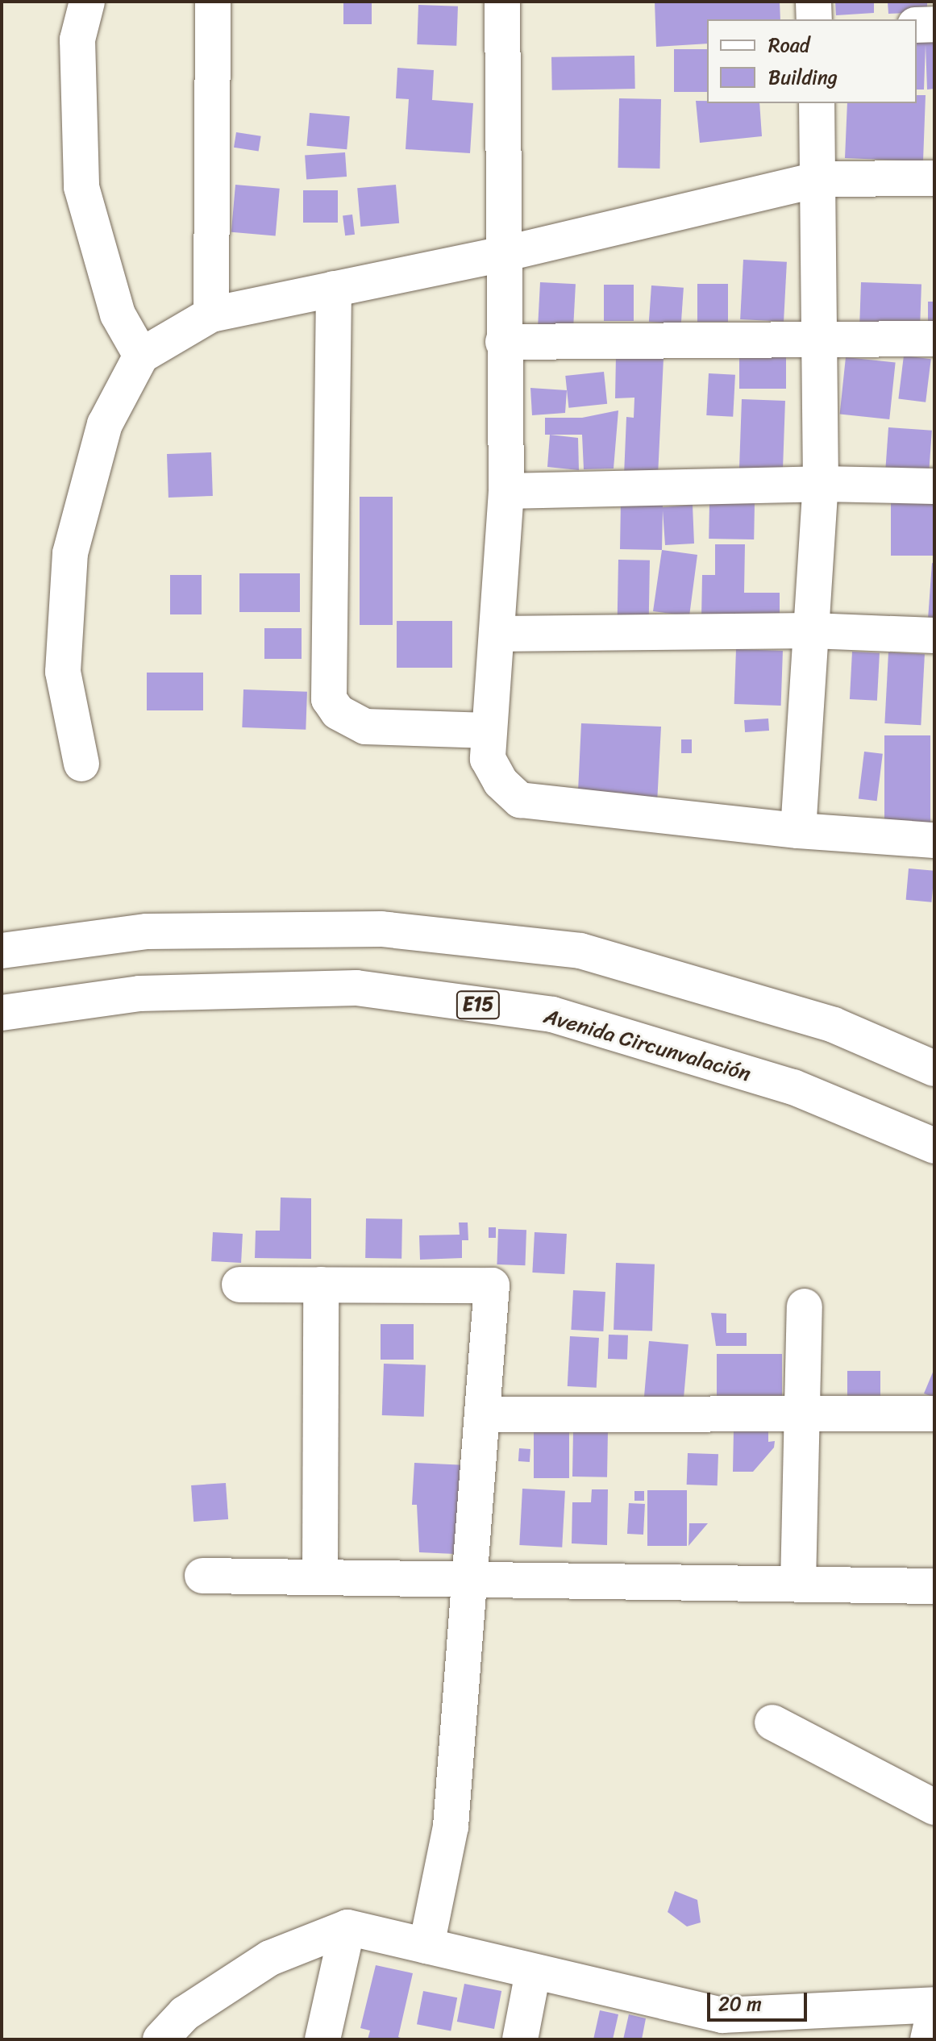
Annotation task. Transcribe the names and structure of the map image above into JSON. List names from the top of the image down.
{
  "streets": {
    "main road": ["E15", "Avenida Circunvalación"]
  },
  "legend": ["Road", "Building"],
  "scale_bar": "20 m"
}
